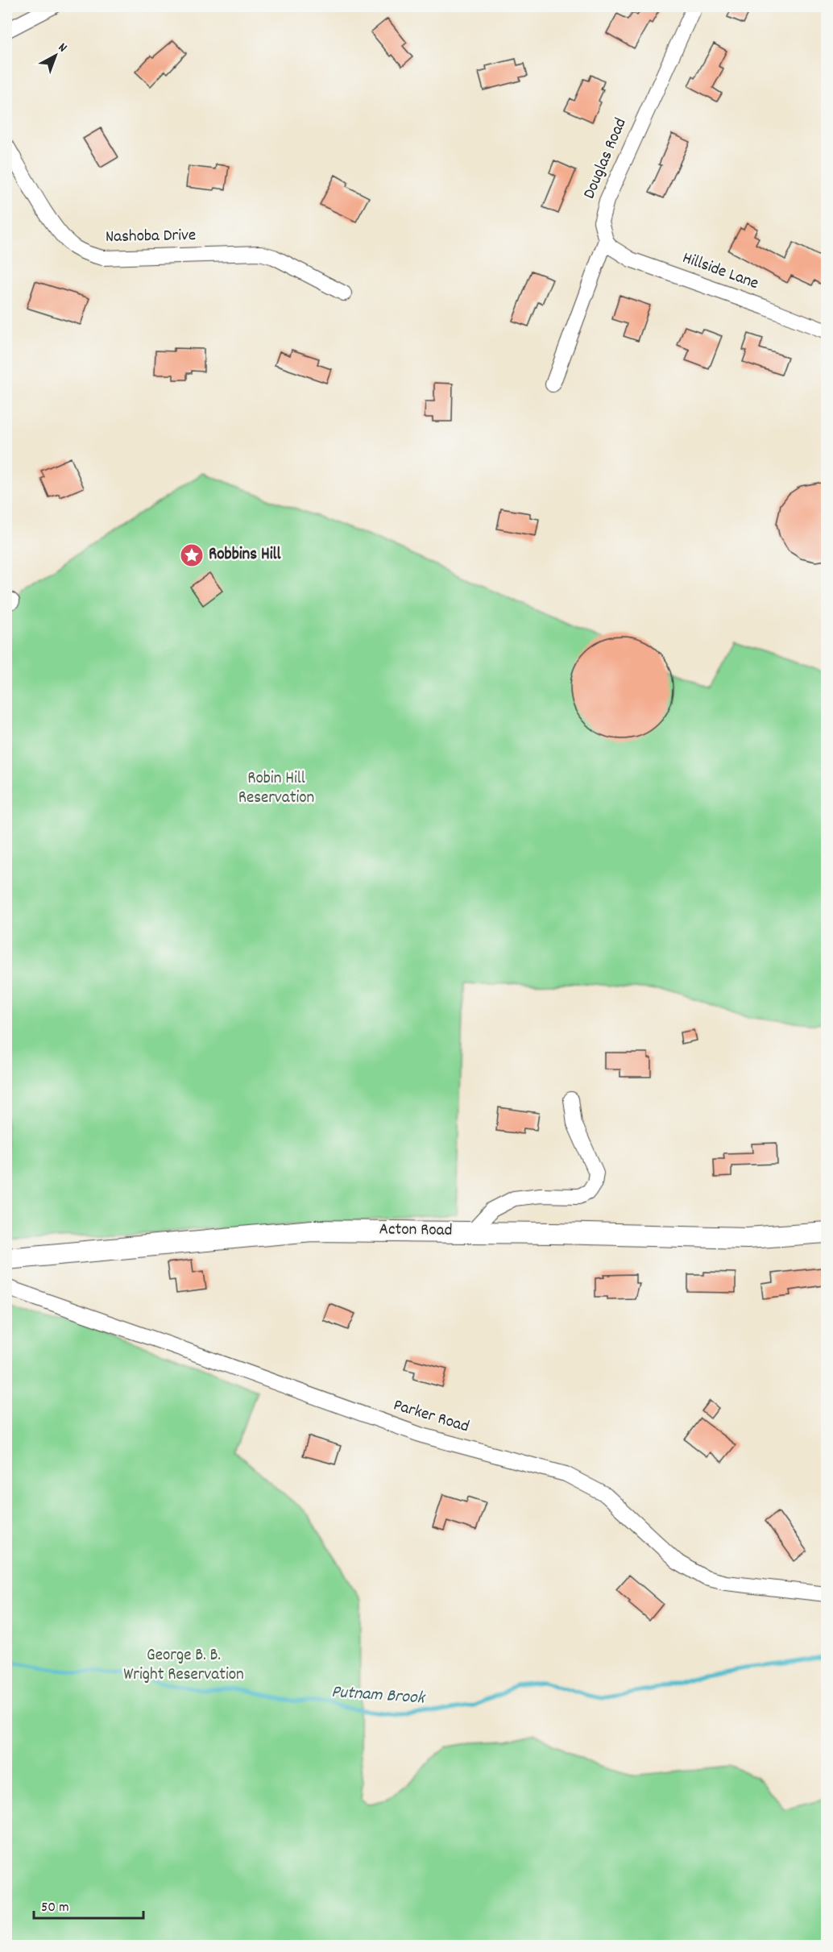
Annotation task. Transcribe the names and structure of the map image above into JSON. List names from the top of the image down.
{
  "streets": {
    "main road": ["Acton Road"],
    "street": [
      "Douglas Road",
      "Nashoba Drive",
      "Hillside Lane",
      "Parker Road"
    ]
  },
  "crossings": [
    ["Douglas Road", "Hillside Lane"]
  ],
  "water": ["Putnam Brook"],
  "parks": ["Robin Hill Reservation", "George B. B. Wright Reservation"],
  "places": {
    "place": ["Robbins Hill"]
  },
  "scale_bar": "50 m",
  "north": "top right"
}
